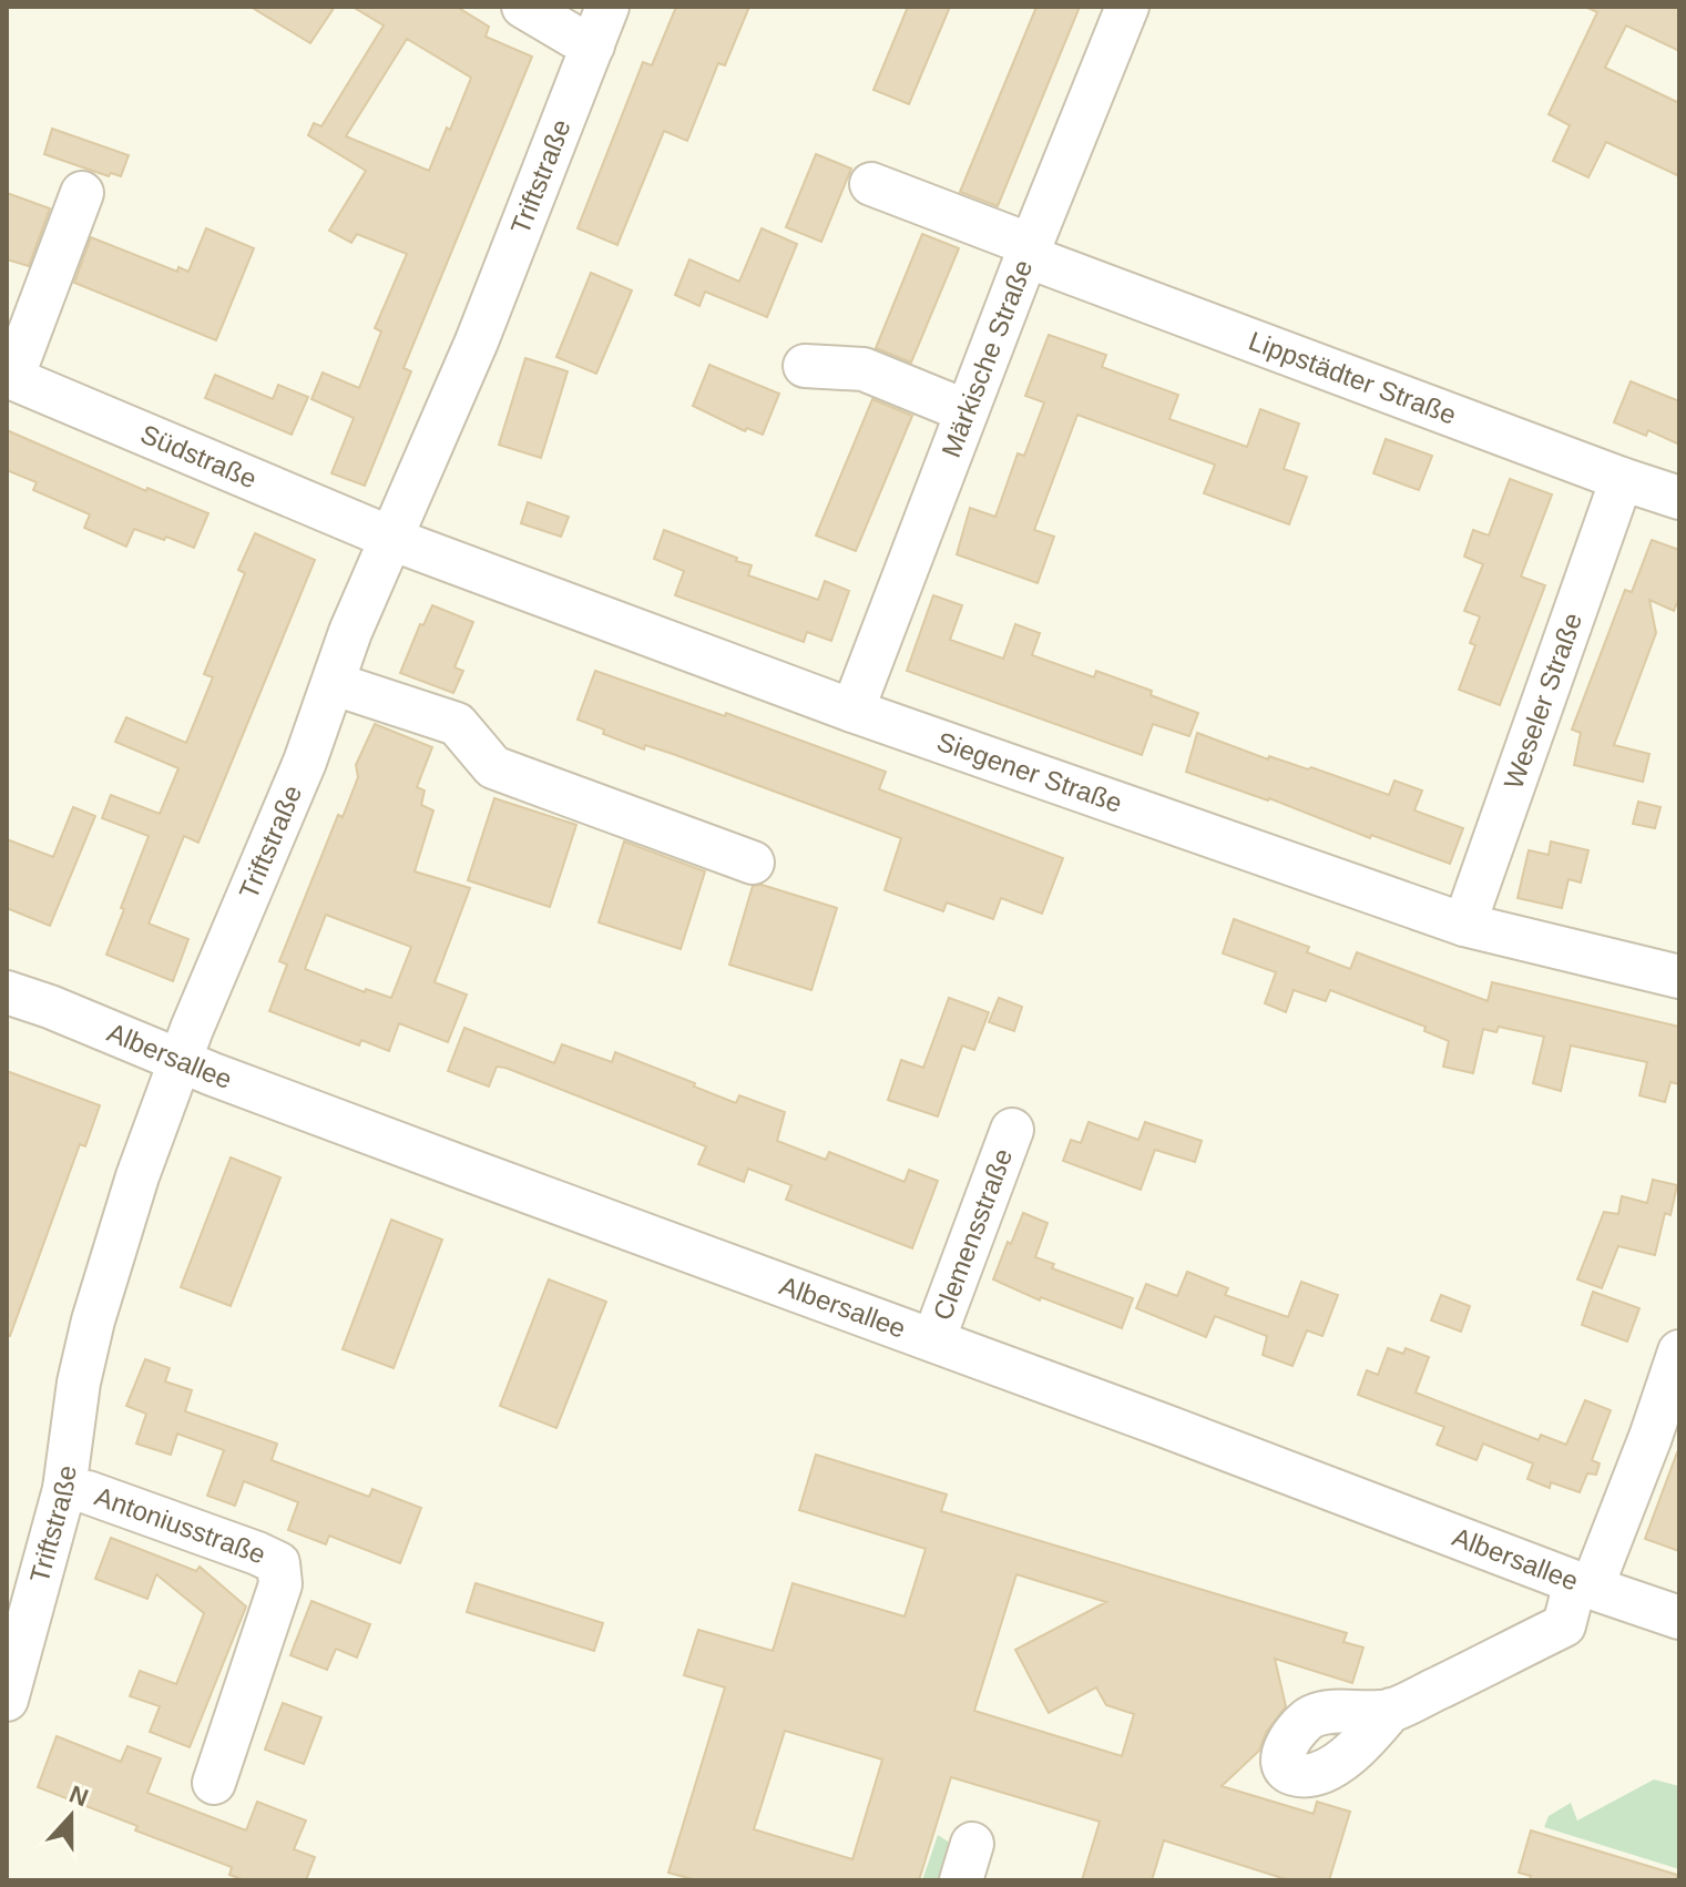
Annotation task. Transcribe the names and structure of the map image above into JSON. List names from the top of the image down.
{
  "streets": {
    "street": [
      "Triftstraße",
      "Märkische Straße",
      "Lippstädter Straße",
      "Südstraße",
      "Weseler Straße",
      "Siegener Straße",
      "Albersallee",
      "Clemensstraße",
      "Antoniusstraße"
    ]
  },
  "crossings": [
    ["Triftstraße", "Südstraße"],
    ["Triftstraße", "Siegener Straße"],
    ["Triftstraße", "Albersallee"],
    ["Triftstraße", "Antoniusstraße"],
    ["Märkische Straße", "Lippstädter Straße"],
    ["Märkische Straße", "Siegener Straße"],
    ["Lippstädter Straße", "Weseler Straße"],
    ["Südstraße", "Siegener Straße"],
    ["Weseler Straße", "Siegener Straße"],
    ["Albersallee", "Clemensstraße"]
  ],
  "north": "top"
}
